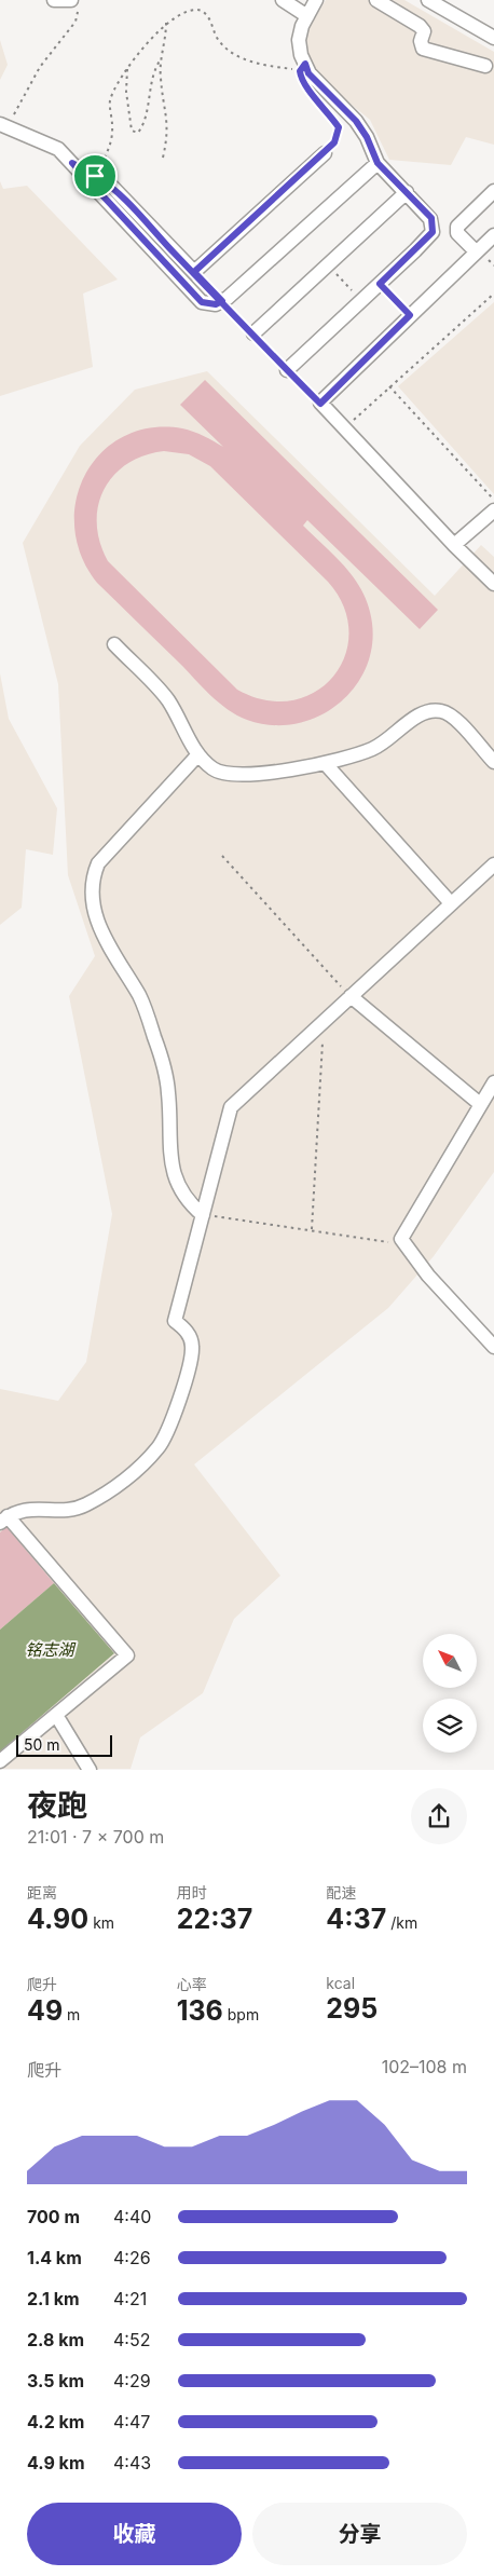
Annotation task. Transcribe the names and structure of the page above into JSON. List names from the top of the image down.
{
  "water": ["铭志湖"],
  "scale_bar": "50 m",
  "north": "top left",
  "page": {
    "scale": "50 m",
    "heading": ["夜跑", "21:01 · 7 × 700 m"],
    "stats": [
      ["距离", "4.90 km"],
      ["用时", "22:37"],
      ["配速", "4:37 /km"],
      ["爬升", "49 m"],
      ["心率", "136 bpm"],
      ["kcal", "295"]
    ],
    "chart": ["爬升", "102–108 m"],
    "list": [
      {
        "name": "700 m",
        "note": "4:40"
      },
      {
        "name": "1.4 km",
        "note": "4:26"
      },
      {
        "name": "2.1 km",
        "note": "4:21"
      },
      {
        "name": "2.8 km",
        "note": "4:52"
      },
      {
        "name": "3.5 km",
        "note": "4:29"
      },
      {
        "name": "4.2 km",
        "note": "4:47"
      },
      {
        "name": "4.9 km",
        "note": "4:43"
      }
    ],
    "buttons": ["收藏", "分享"]
  }
}
